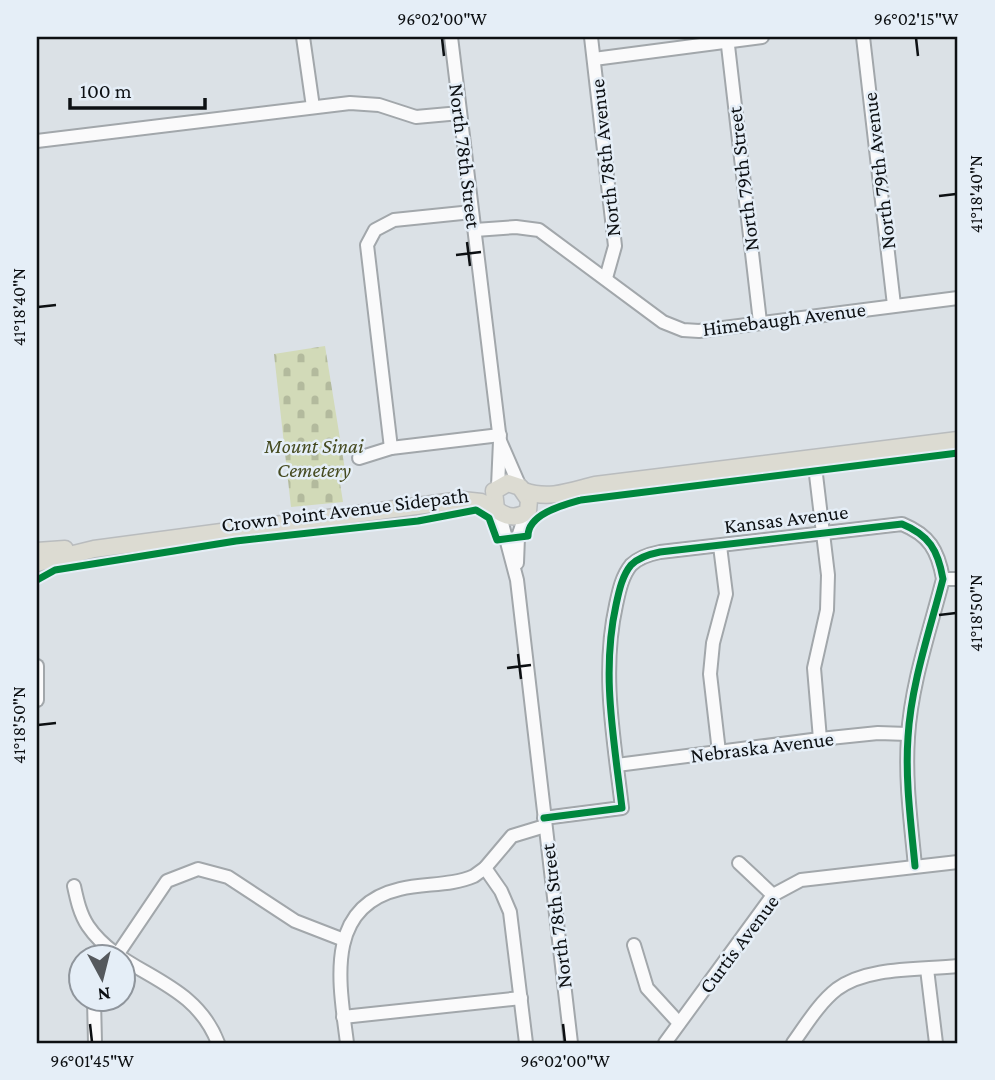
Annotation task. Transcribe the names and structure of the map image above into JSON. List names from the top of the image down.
{
  "streets": {
    "street": [
      "North 78th Street",
      "North 78th Avenue",
      "North 79th Avenue",
      "North 79th Street",
      "Himebaugh Avenue",
      "Kansas Avenue",
      "Nebraska Avenue",
      "Curtis Avenue"
    ],
    "cycle path": ["Crown Point Avenue Sidepath"]
  },
  "crossings": [
    ["North 78th Street", "Himebaugh Avenue"],
    ["North 78th Avenue", "Himebaugh Avenue"],
    ["North 79th Avenue", "Himebaugh Avenue"],
    ["North 79th Street", "Himebaugh Avenue"],
    ["Kansas Avenue", "Nebraska Avenue"]
  ],
  "parks": ["Mount Sinai Cemetery"],
  "scale_bar": "100 m",
  "north": "bottom",
  "coordinates": [
    "96°02'00\"W",
    "96°02'15\"W",
    "41°18'40\"N",
    "41°18'50\"N",
    "96°01'45\"W"
  ]
}
